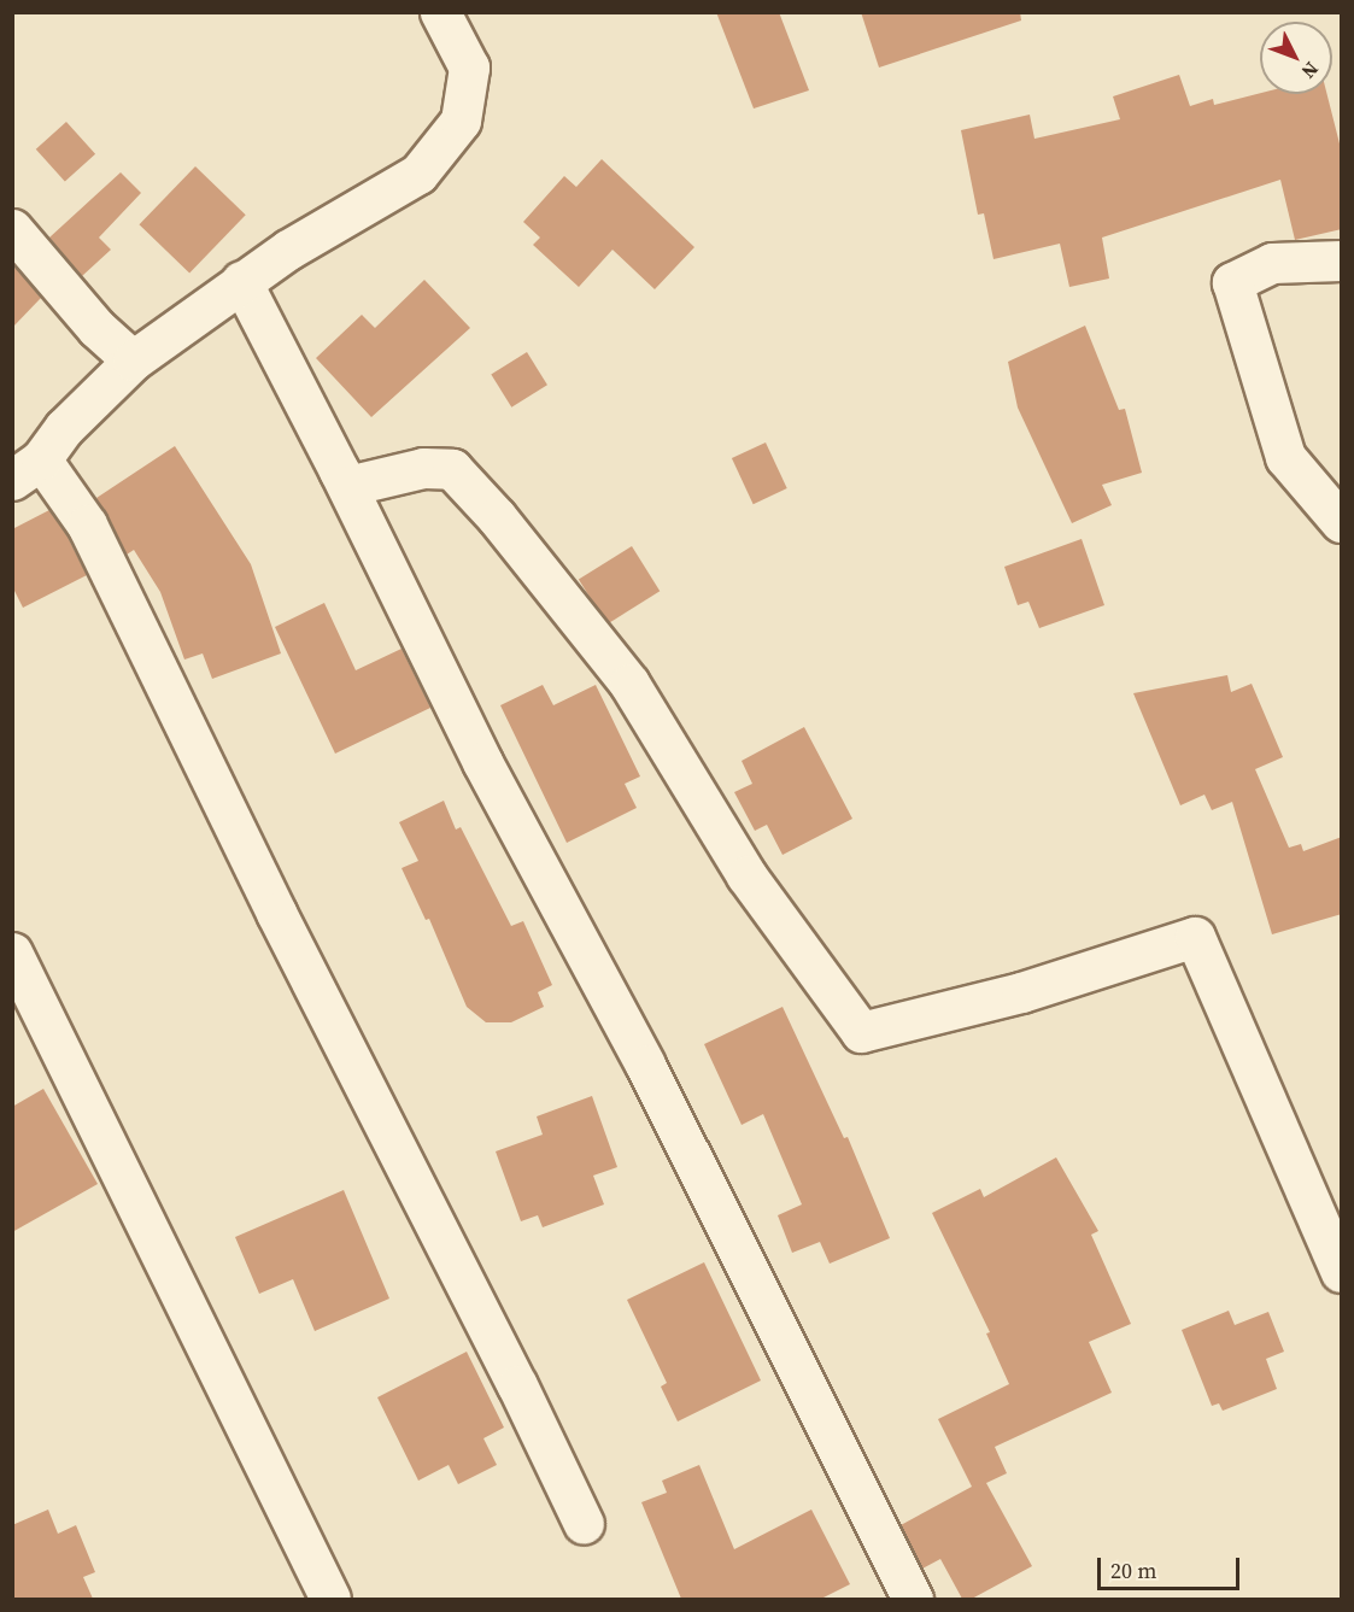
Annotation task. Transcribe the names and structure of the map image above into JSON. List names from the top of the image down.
{
  "scale_bar": "20 m",
  "north": "bottom right"
}
